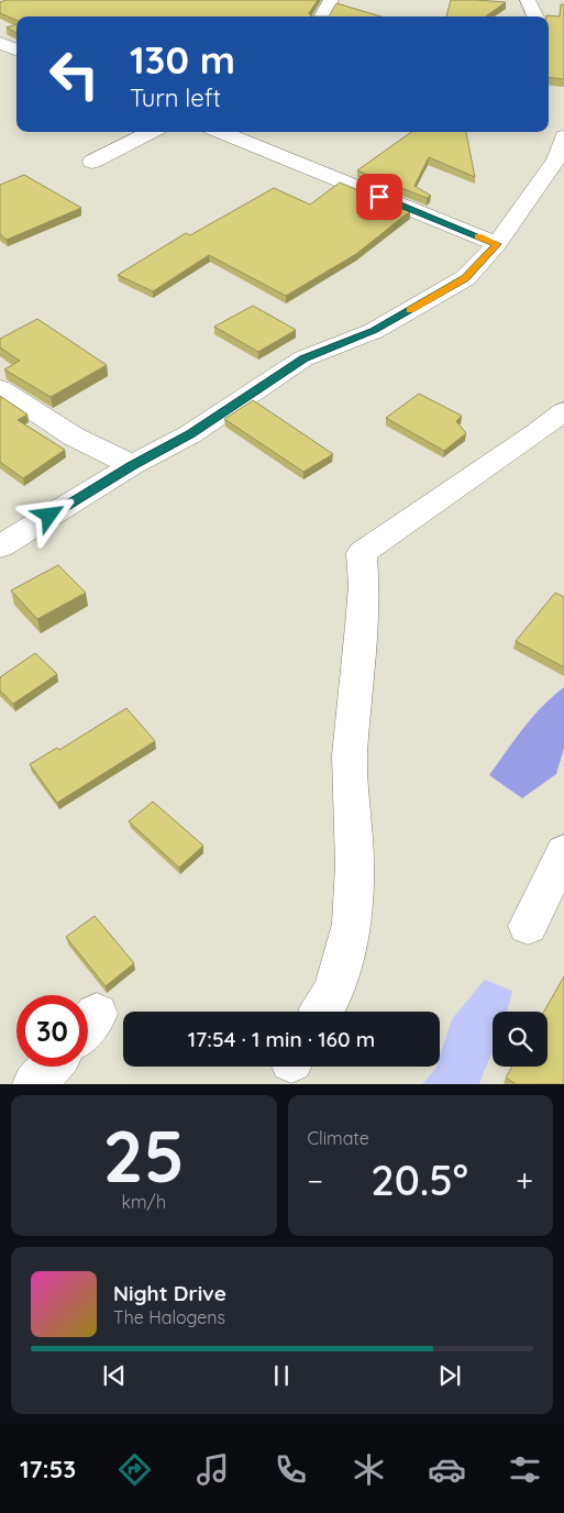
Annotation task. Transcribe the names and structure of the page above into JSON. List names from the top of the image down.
{
  "page": {
    "turn": ["130 m", "Turn left"],
    "limit": "30",
    "trip": "17:54 · 1 min · 160 m",
    "tile": [
      ["25", "km/h"],
      "Climate"
    ],
    "heat": ["−", "20.5°", "+"],
    "song": ["Night Drive", "The Halogens"],
    "tabs": "17:53"
  }
}
